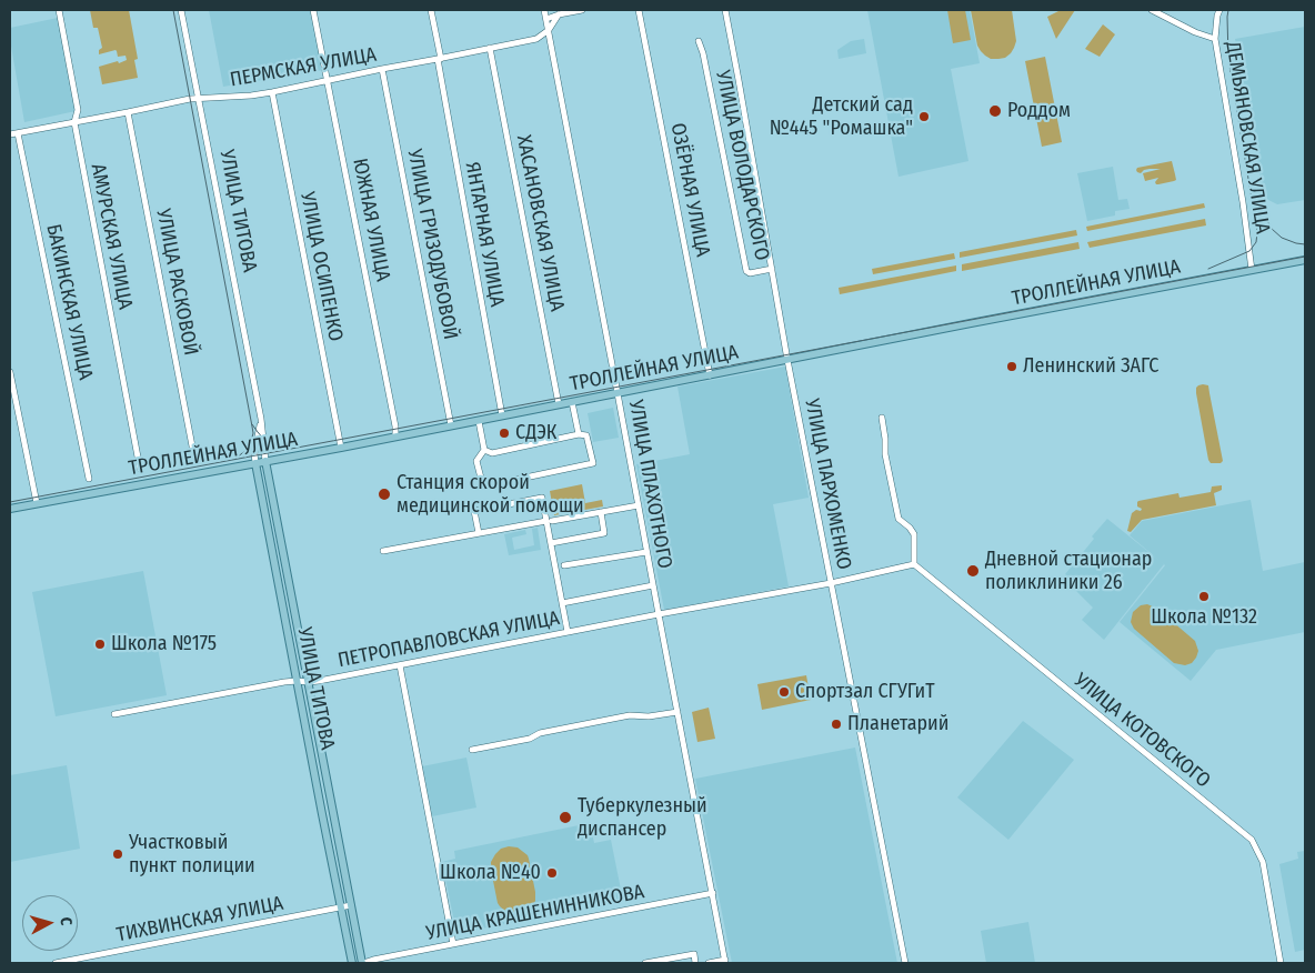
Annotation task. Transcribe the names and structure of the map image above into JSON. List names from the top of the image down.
{
  "streets": {
    "main road": ["УЛИЦА ТИТОВА", "ТРОЛЛЕЙНАЯ УЛИЦА"],
    "street": [
      "ПЕРМСКАЯ УЛИЦА",
      "ДЕМЬЯНОВСКАЯ УЛИЦА",
      "УЛИЦА ВОЛОДАРСКОГО",
      "ОЗЁРНАЯ УЛИЦА",
      "ЮЖНАЯ УЛИЦА",
      "ХАСАНОВСКАЯ УЛИЦА",
      "ЯНТАРНАЯ УЛИЦА",
      "АМУРСКАЯ УЛИЦА",
      "УЛИЦА ГРИЗОДУБОВОЙ",
      "УЛИЦА ОСИПЕНКО",
      "УЛИЦА РАСКОВОЙ",
      "БАКИНСКАЯ УЛИЦА",
      "УЛИЦА ПЛАХОТНОГО",
      "УЛИЦА ПАРХОМЕНКО",
      "ПЕТРОПАВЛОВСКАЯ УЛИЦА",
      "УЛИЦА КОТОВСКОГО",
      "УЛИЦА КРАШЕНИННИКОВА",
      "ТИХВИНСКАЯ УЛИЦА"
    ]
  },
  "crossings": [
    ["ПЕРМСКАЯ УЛИЦА", "УЛИЦА ТИТОВА"],
    ["ПЕРМСКАЯ УЛИЦА", "ЮЖНАЯ УЛИЦА"],
    ["ПЕРМСКАЯ УЛИЦА", "ХАСАНОВСКАЯ УЛИЦА"],
    ["ПЕРМСКАЯ УЛИЦА", "ЯНТАРНАЯ УЛИЦА"],
    ["ПЕРМСКАЯ УЛИЦА", "АМУРСКАЯ УЛИЦА"],
    ["ПЕРМСКАЯ УЛИЦА", "УЛИЦА ГРИЗОДУБОВОЙ"],
    ["ПЕРМСКАЯ УЛИЦА", "УЛИЦА ОСИПЕНКО"],
    ["ПЕРМСКАЯ УЛИЦА", "УЛИЦА РАСКОВОЙ"],
    ["ПЕРМСКАЯ УЛИЦА", "БАКИНСКАЯ УЛИЦА"],
    ["ПЕРМСКАЯ УЛИЦА", "УЛИЦА ПЛАХОТНОГО"],
    ["ДЕМЬЯНОВСКАЯ УЛИЦА", "ТРОЛЛЕЙНАЯ УЛИЦА"],
    ["УЛИЦА ВОЛОДАРСКОГО", "УЛИЦА ПАРХОМЕНКО"],
    ["ОЗЁРНАЯ УЛИЦА", "ТРОЛЛЕЙНАЯ УЛИЦА"],
    ["УЛИЦА ТИТОВА", "ТРОЛЛЕЙНАЯ УЛИЦА"],
    ["УЛИЦА ТИТОВА", "ПЕТРОПАВЛОВСКАЯ УЛИЦА"],
    ["УЛИЦА ТИТОВА", "УЛИЦА КРАШЕНИННИКОВА"],
    ["УЛИЦА ТИТОВА", "ТИХВИНСКАЯ УЛИЦА"],
    ["ЮЖНАЯ УЛИЦА", "ТРОЛЛЕЙНАЯ УЛИЦА"],
    ["ХАСАНОВСКАЯ УЛИЦА", "ТРОЛЛЕЙНАЯ УЛИЦА"],
    ["ЯНТАРНАЯ УЛИЦА", "ТРОЛЛЕЙНАЯ УЛИЦА"],
    ["УЛИЦА ГРИЗОДУБОВОЙ", "ТРОЛЛЕЙНАЯ УЛИЦА"],
    ["УЛИЦА ОСИПЕНКО", "ТРОЛЛЕЙНАЯ УЛИЦА"],
    ["ТРОЛЛЕЙНАЯ УЛИЦА", "УЛИЦА ПЛАХОТНОГО"],
    ["ТРОЛЛЕЙНАЯ УЛИЦА", "УЛИЦА ПАРХОМЕНКО"],
    ["УЛИЦА ПЛАХОТНОГО", "ПЕТРОПАВЛОВСКАЯ УЛИЦА"],
    ["УЛИЦА ПЛАХОТНОГО", "УЛИЦА КРАШЕНИННИКОВА"]
  ],
  "places": [
    "Роддом",
    "Детский сад №445 \"Ромашка\"",
    "Ленинский ЗАГС",
    "СДЭК",
    "Станция скорой медицинской помощи",
    "Дневной стационар поликлиники 26",
    "Школа №132",
    "Школа №175",
    "Спортзал СГУГиТ",
    "Планетарий",
    "Туберкулезный диспансер",
    "Участковый пункт полиции",
    "Школа №40"
  ],
  "north": "right"
}
